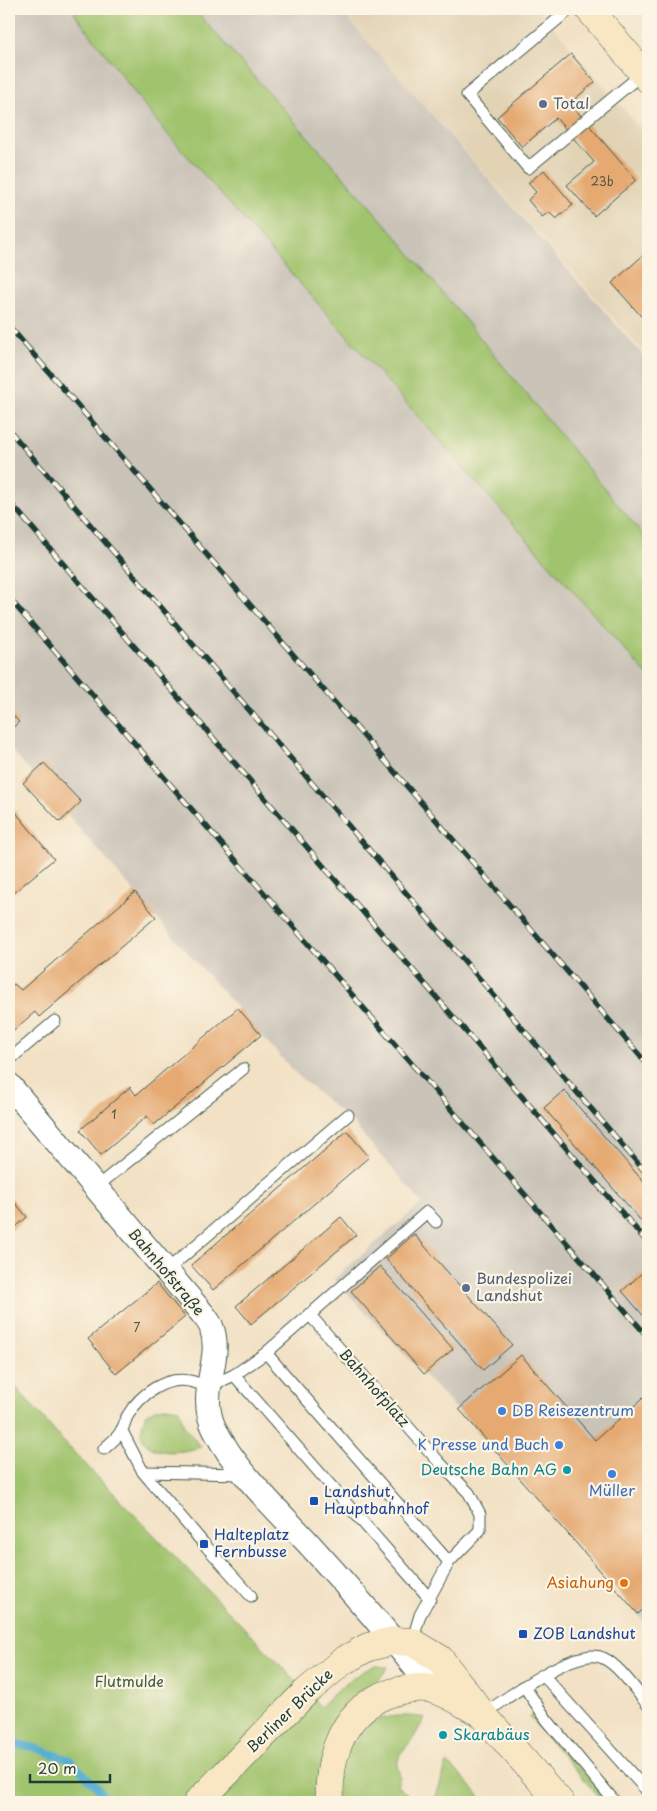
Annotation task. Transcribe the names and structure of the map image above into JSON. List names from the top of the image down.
{
  "streets": {
    "street": ["Bahnhofstraße", "Berliner Brücke"],
    "lane": ["Bahnhofplatz"]
  },
  "crossings": [
    ["Bahnhofstraße", "Bahnhofplatz"],
    ["Bahnhofstraße", "Berliner Brücke"],
    ["Bahnhofplatz", "Berliner Brücke"]
  ],
  "parks": ["Flutmulde"],
  "places": {
    "other": [
      "Total",
      "Bundespolizei Landshut",
      "DB Reisezentrum",
      "K Presse und Buch",
      "Deutsche Bahn AG",
      "Müller",
      "Asiahung",
      "Skarabäus"
    ],
    "transit": ["Landshut, Hauptbahnhof", "Halteplatz Fernbusse", "ZOB Landshut"]
  },
  "house_numbers": ["23b", "1", "7"],
  "scale_bar": "20 m"
}
